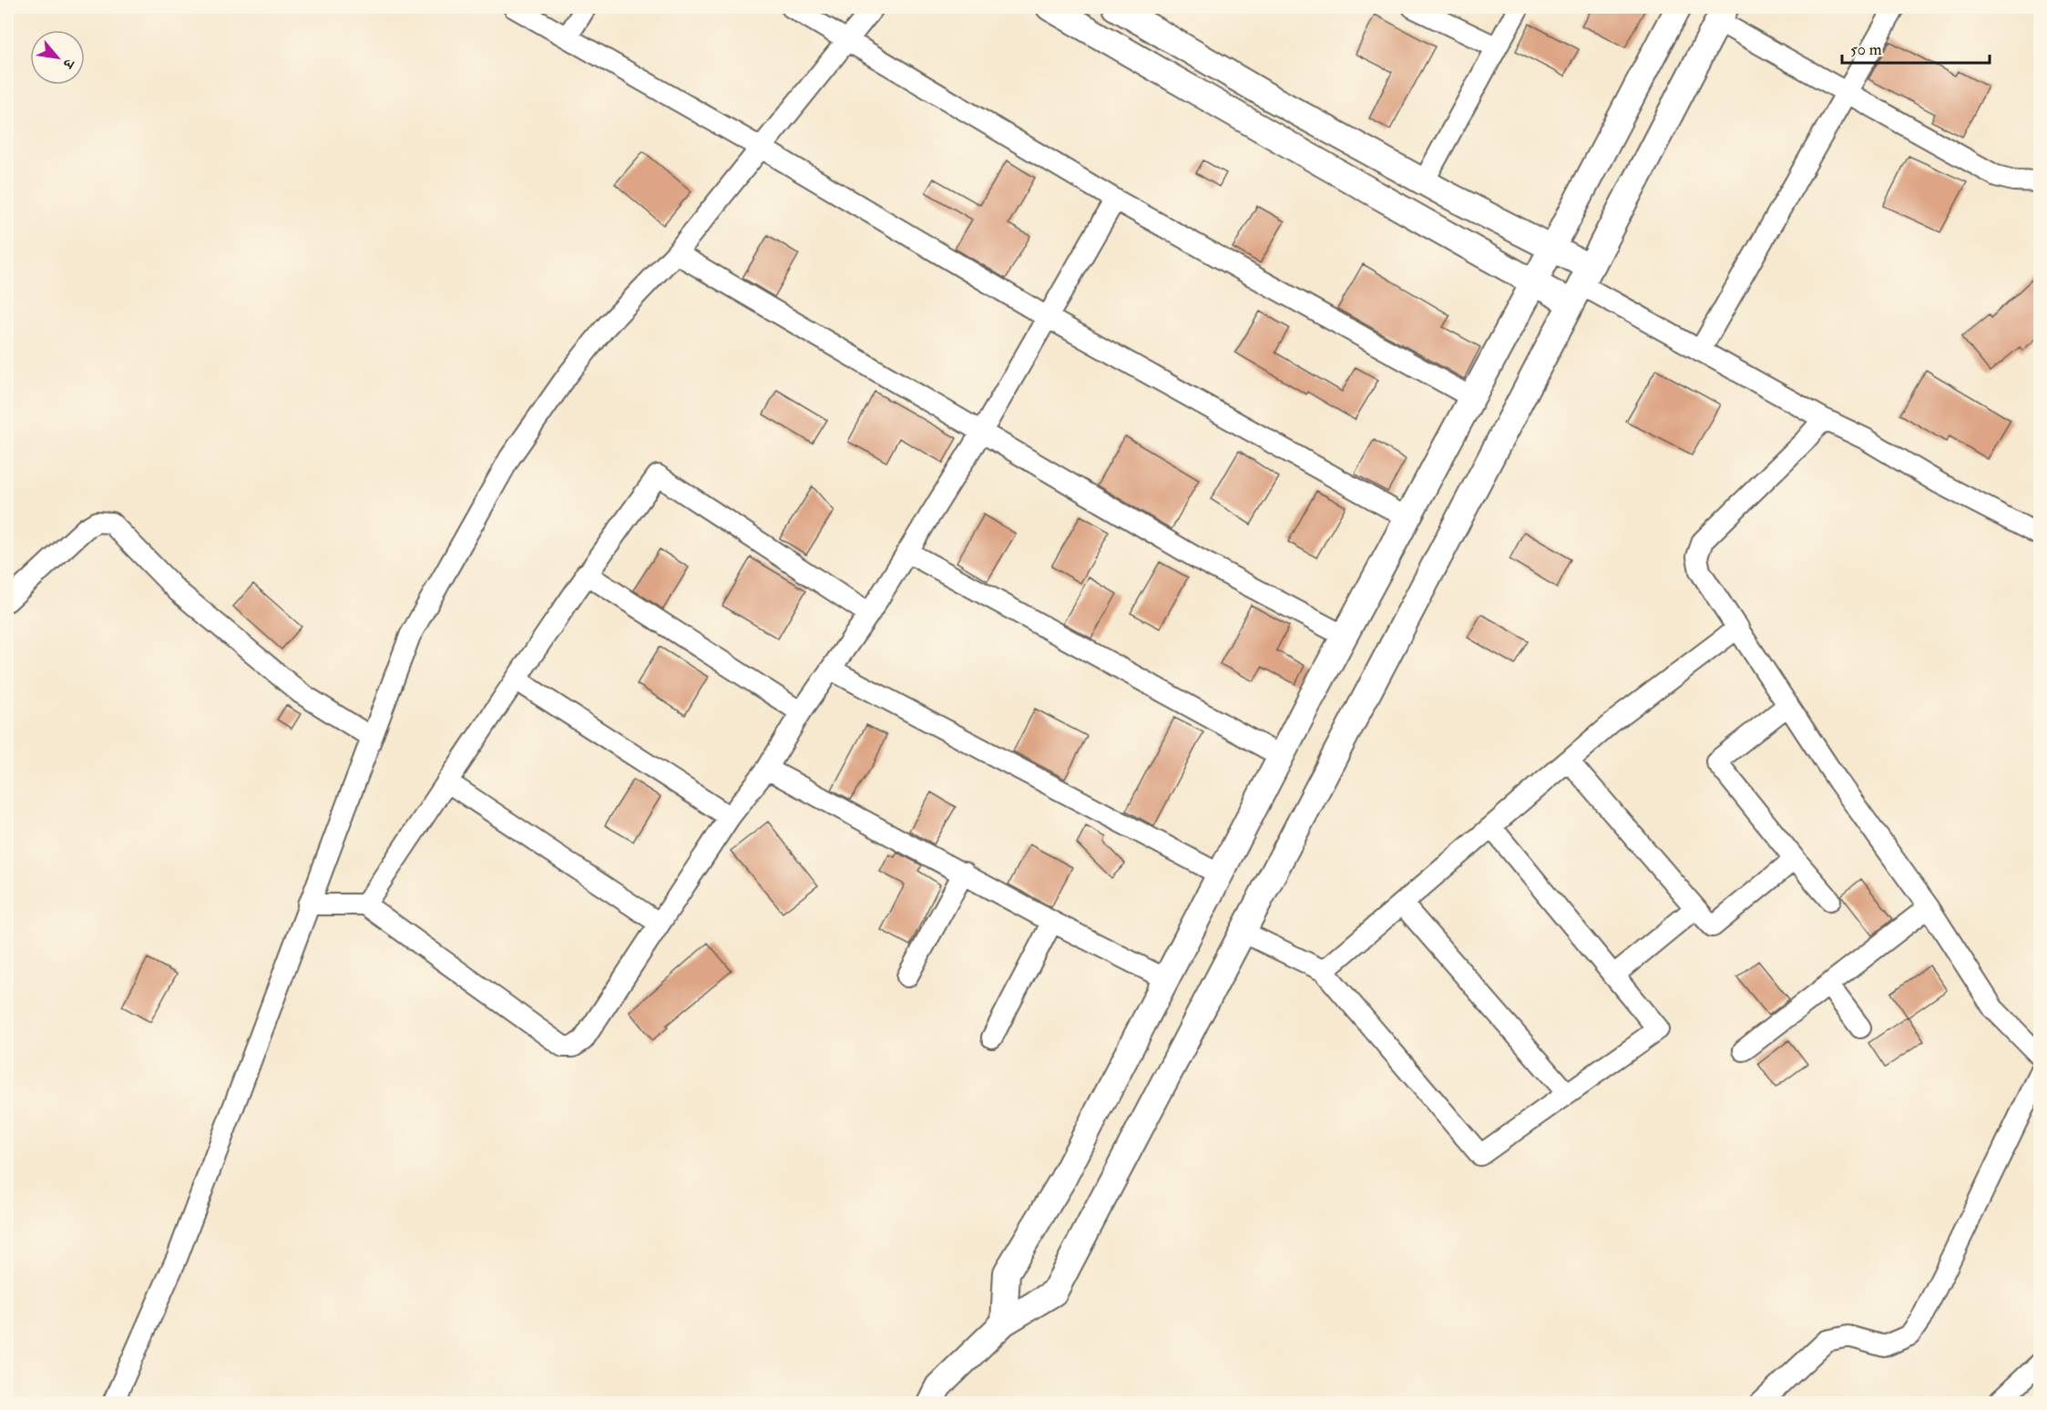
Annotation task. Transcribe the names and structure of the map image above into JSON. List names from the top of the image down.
{
  "scale_bar": "50 m",
  "north": "bottom right"
}
